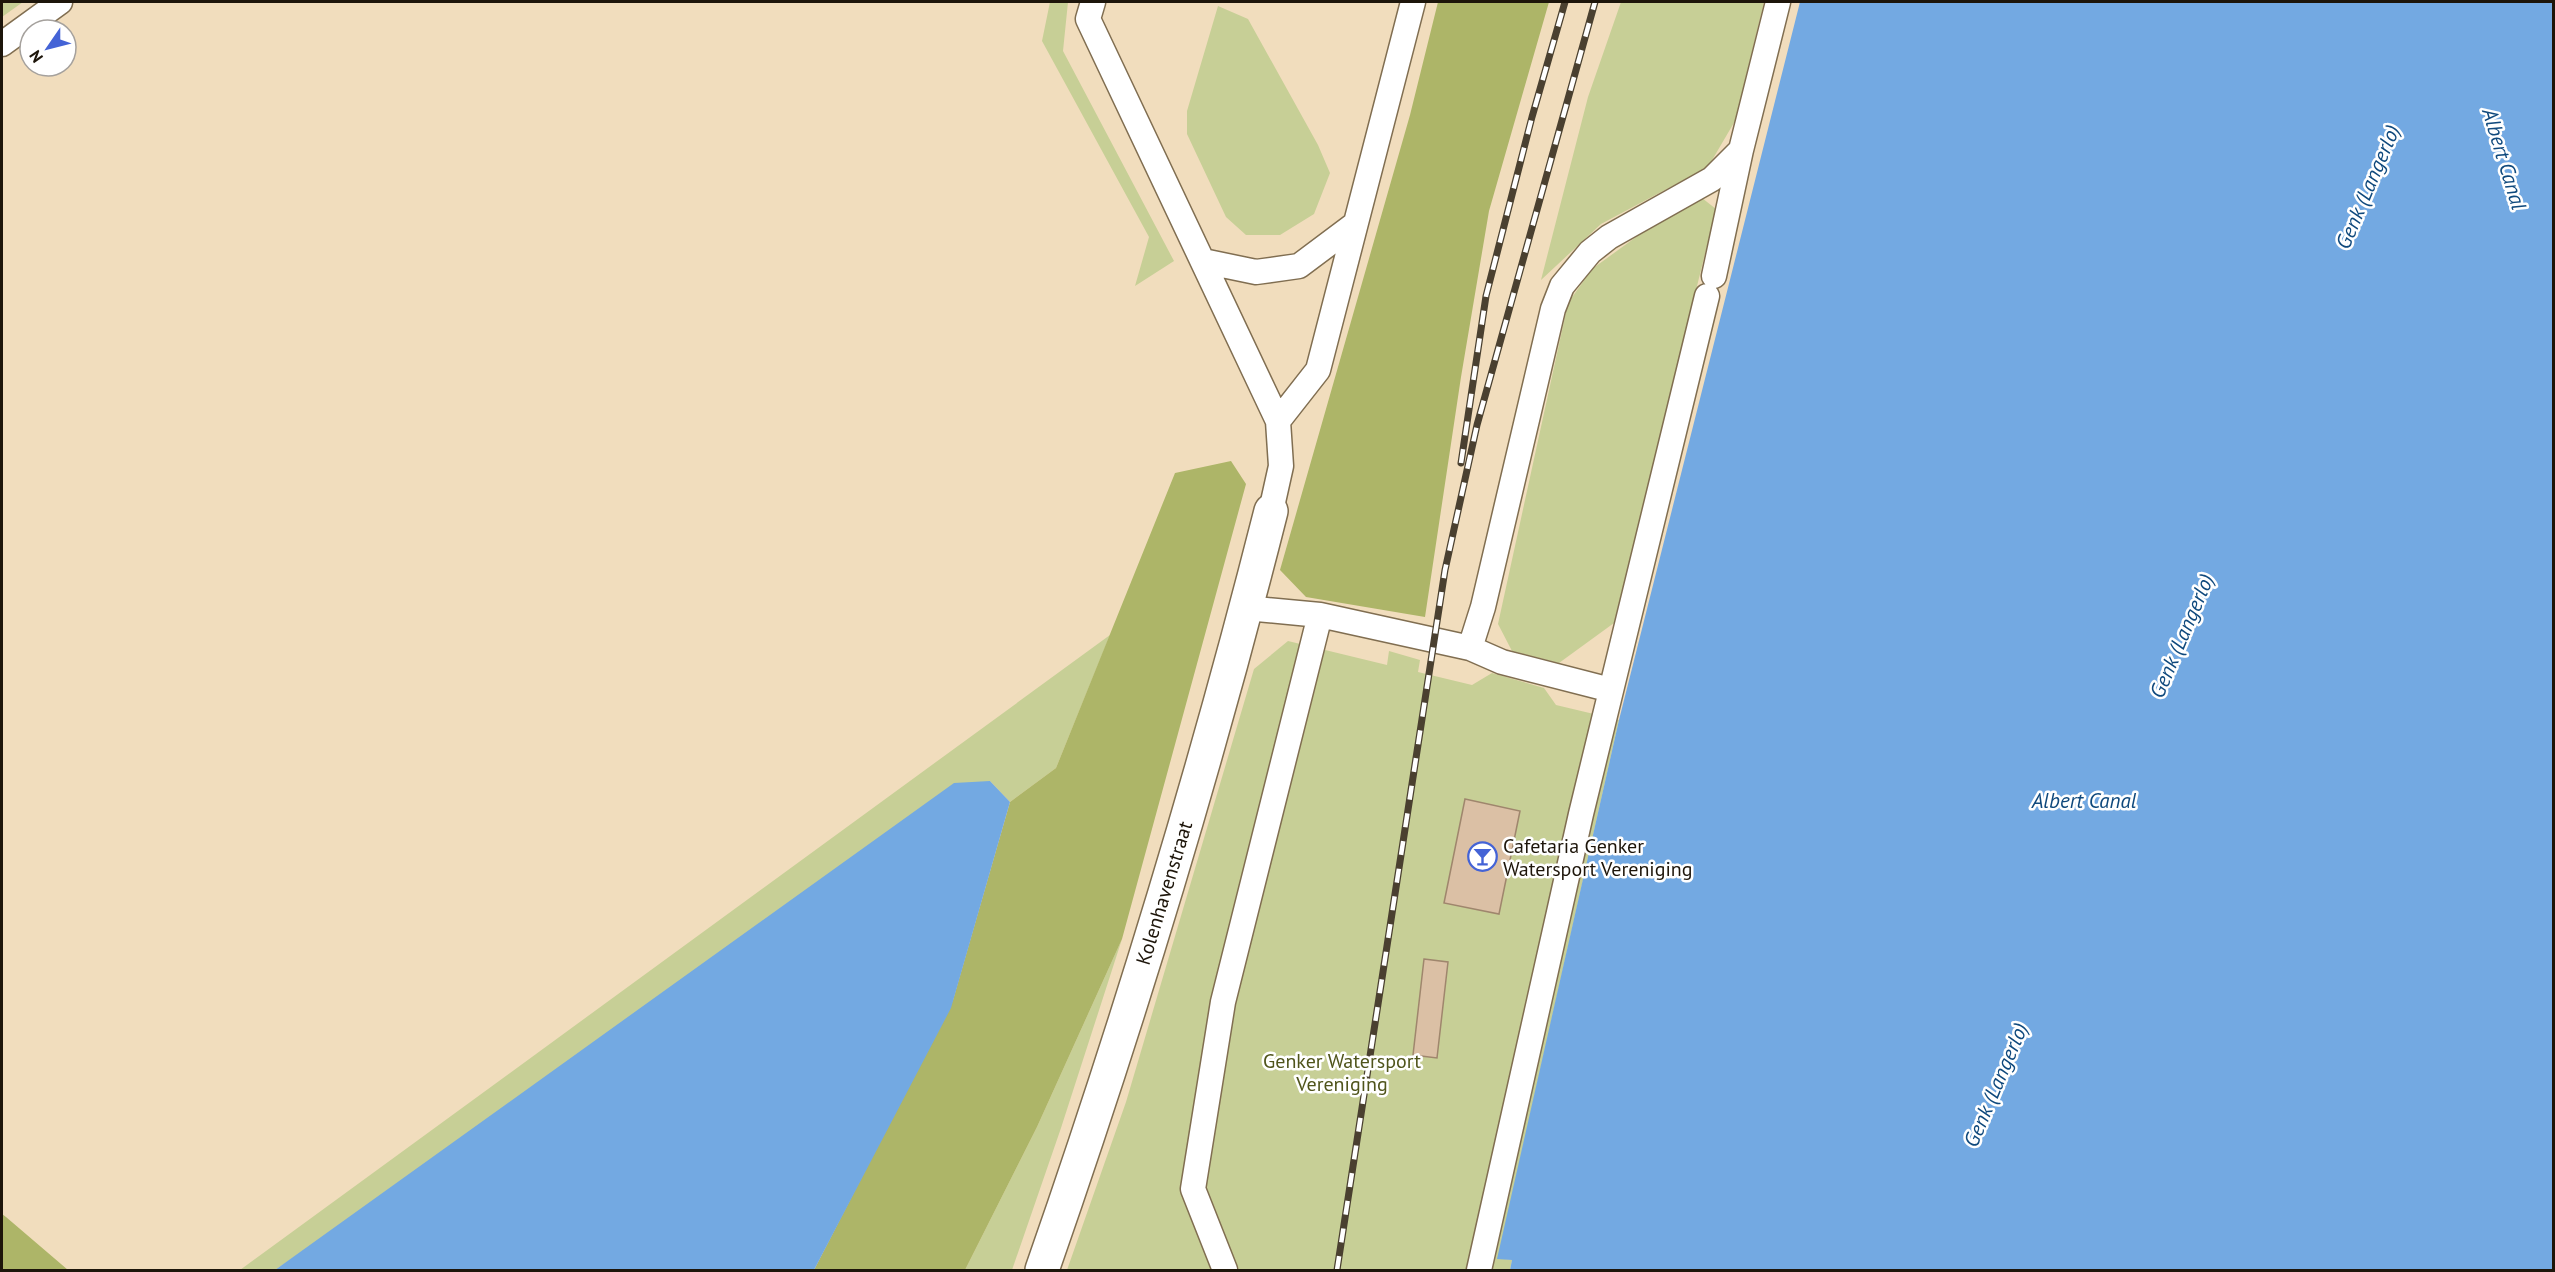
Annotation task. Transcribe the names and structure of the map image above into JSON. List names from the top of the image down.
{
  "streets": {
    "street": ["Kolenhavenstraat"]
  },
  "water": ["Albert Canal", "Genk (Langerlo)"],
  "parks": ["Genker Watersport Vereniging"],
  "places": {
    "bar": ["Cafetaria Genker Watersport Vereniging"]
  },
  "north": "bottom left"
}
